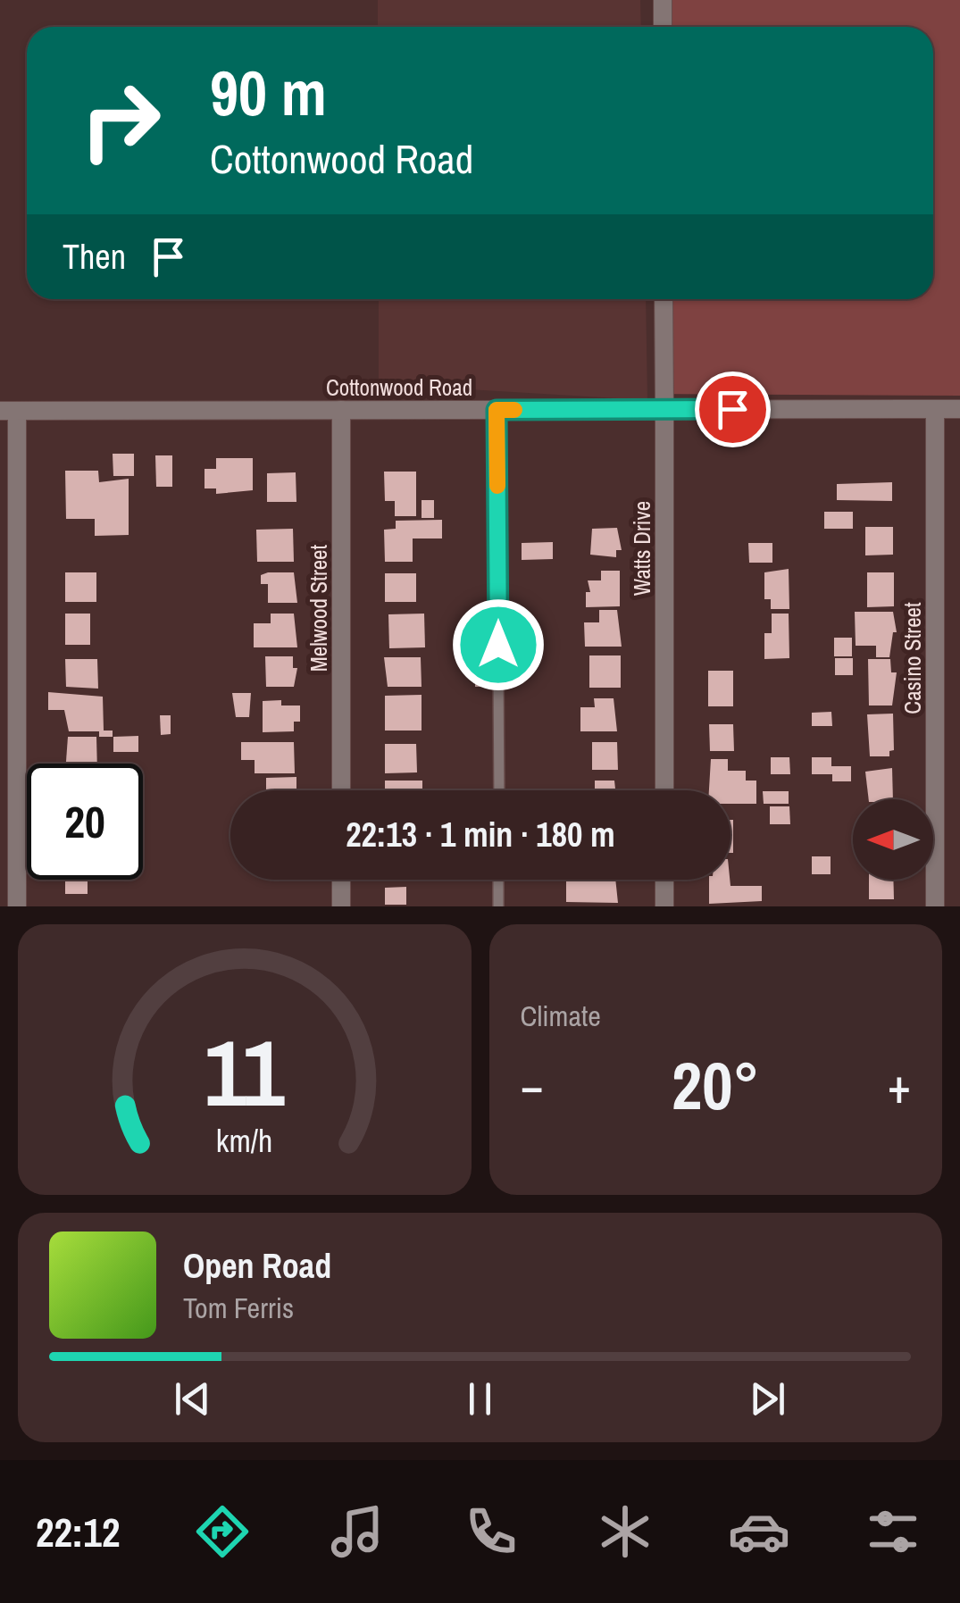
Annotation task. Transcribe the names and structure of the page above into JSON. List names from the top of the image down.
{
  "streets": {
    "street": [
      "Cottonwood Road",
      "Watts Drive",
      "Melwood Street",
      "Casino Street"
    ]
  },
  "crossings": [
    ["Cottonwood Road", "Watts Drive"],
    ["Cottonwood Road", "Melwood Street"],
    ["Cottonwood Road", "Casino Street"]
  ],
  "north": "left",
  "page": {
    "turn": ["90 m", "Cottonwood Road"],
    "then": "Then",
    "limit": "20",
    "trip": "22:13 · 1 min · 180 m",
    "tile": "Climate",
    "heat": ["−", "20°", "+"],
    "song": ["Open Road", "Tom Ferris"],
    "tabs": "22:12",
    "gauge": ["11", "km/h"]
  }
}
